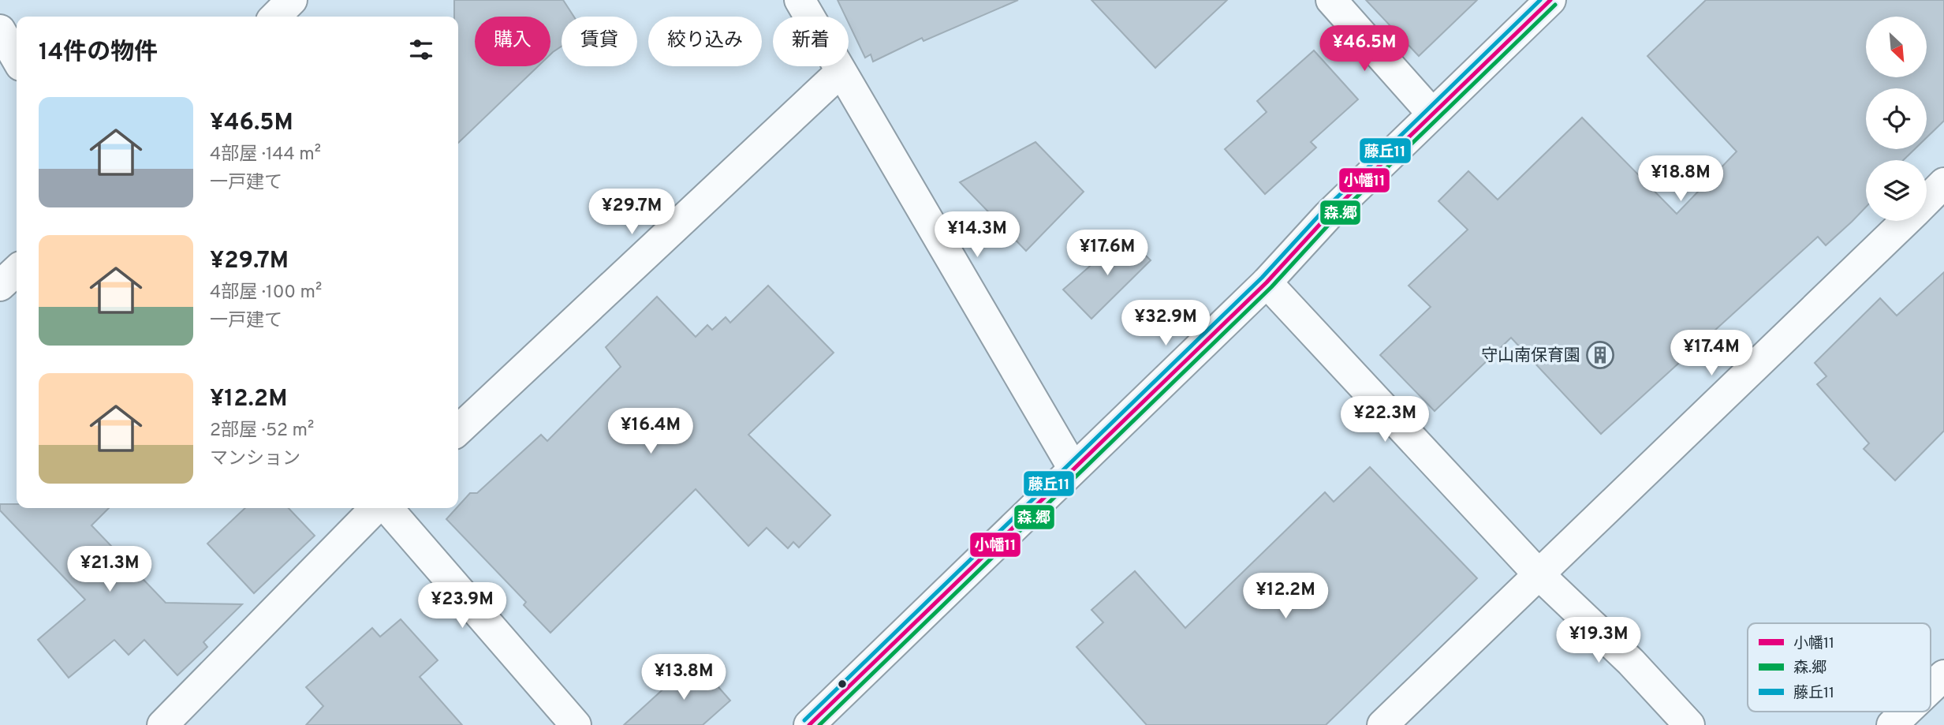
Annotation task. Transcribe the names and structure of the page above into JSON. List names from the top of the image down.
{
  "places": {
    "building": ["守山南保育園"]
  },
  "lines": ["transit line 小幡11", "transit line 藤丘11", "transit line 森.郷"],
  "legend": ["小幡11", "森.郷", "藤丘11"],
  "north": "bottom right",
  "page": {
    "chip": [
      "購入",
      "賃貸",
      "絞り込み",
      "新着"
    ],
    "heading": "14件の物件",
    "price": [
      "¥46.5M",
      "¥18.8M",
      "¥29.7M",
      "¥14.3M",
      "¥17.6M",
      "¥32.9M",
      "¥17.4M",
      "¥22.3M",
      "¥16.4M",
      "¥21.3M",
      "¥12.2M",
      "¥23.9M",
      "¥19.3M",
      "¥13.8M"
    ],
    "list": [
      {
        "name": "¥46.5M",
        "note": "4部屋 · 144 m² · 一戸建て"
      },
      {
        "name": "¥29.7M",
        "note": "4部屋 · 100 m² · 一戸建て"
      },
      {
        "name": "¥12.2M",
        "note": "2部屋 · 52 m² · マンション"
      }
    ]
  }
}
